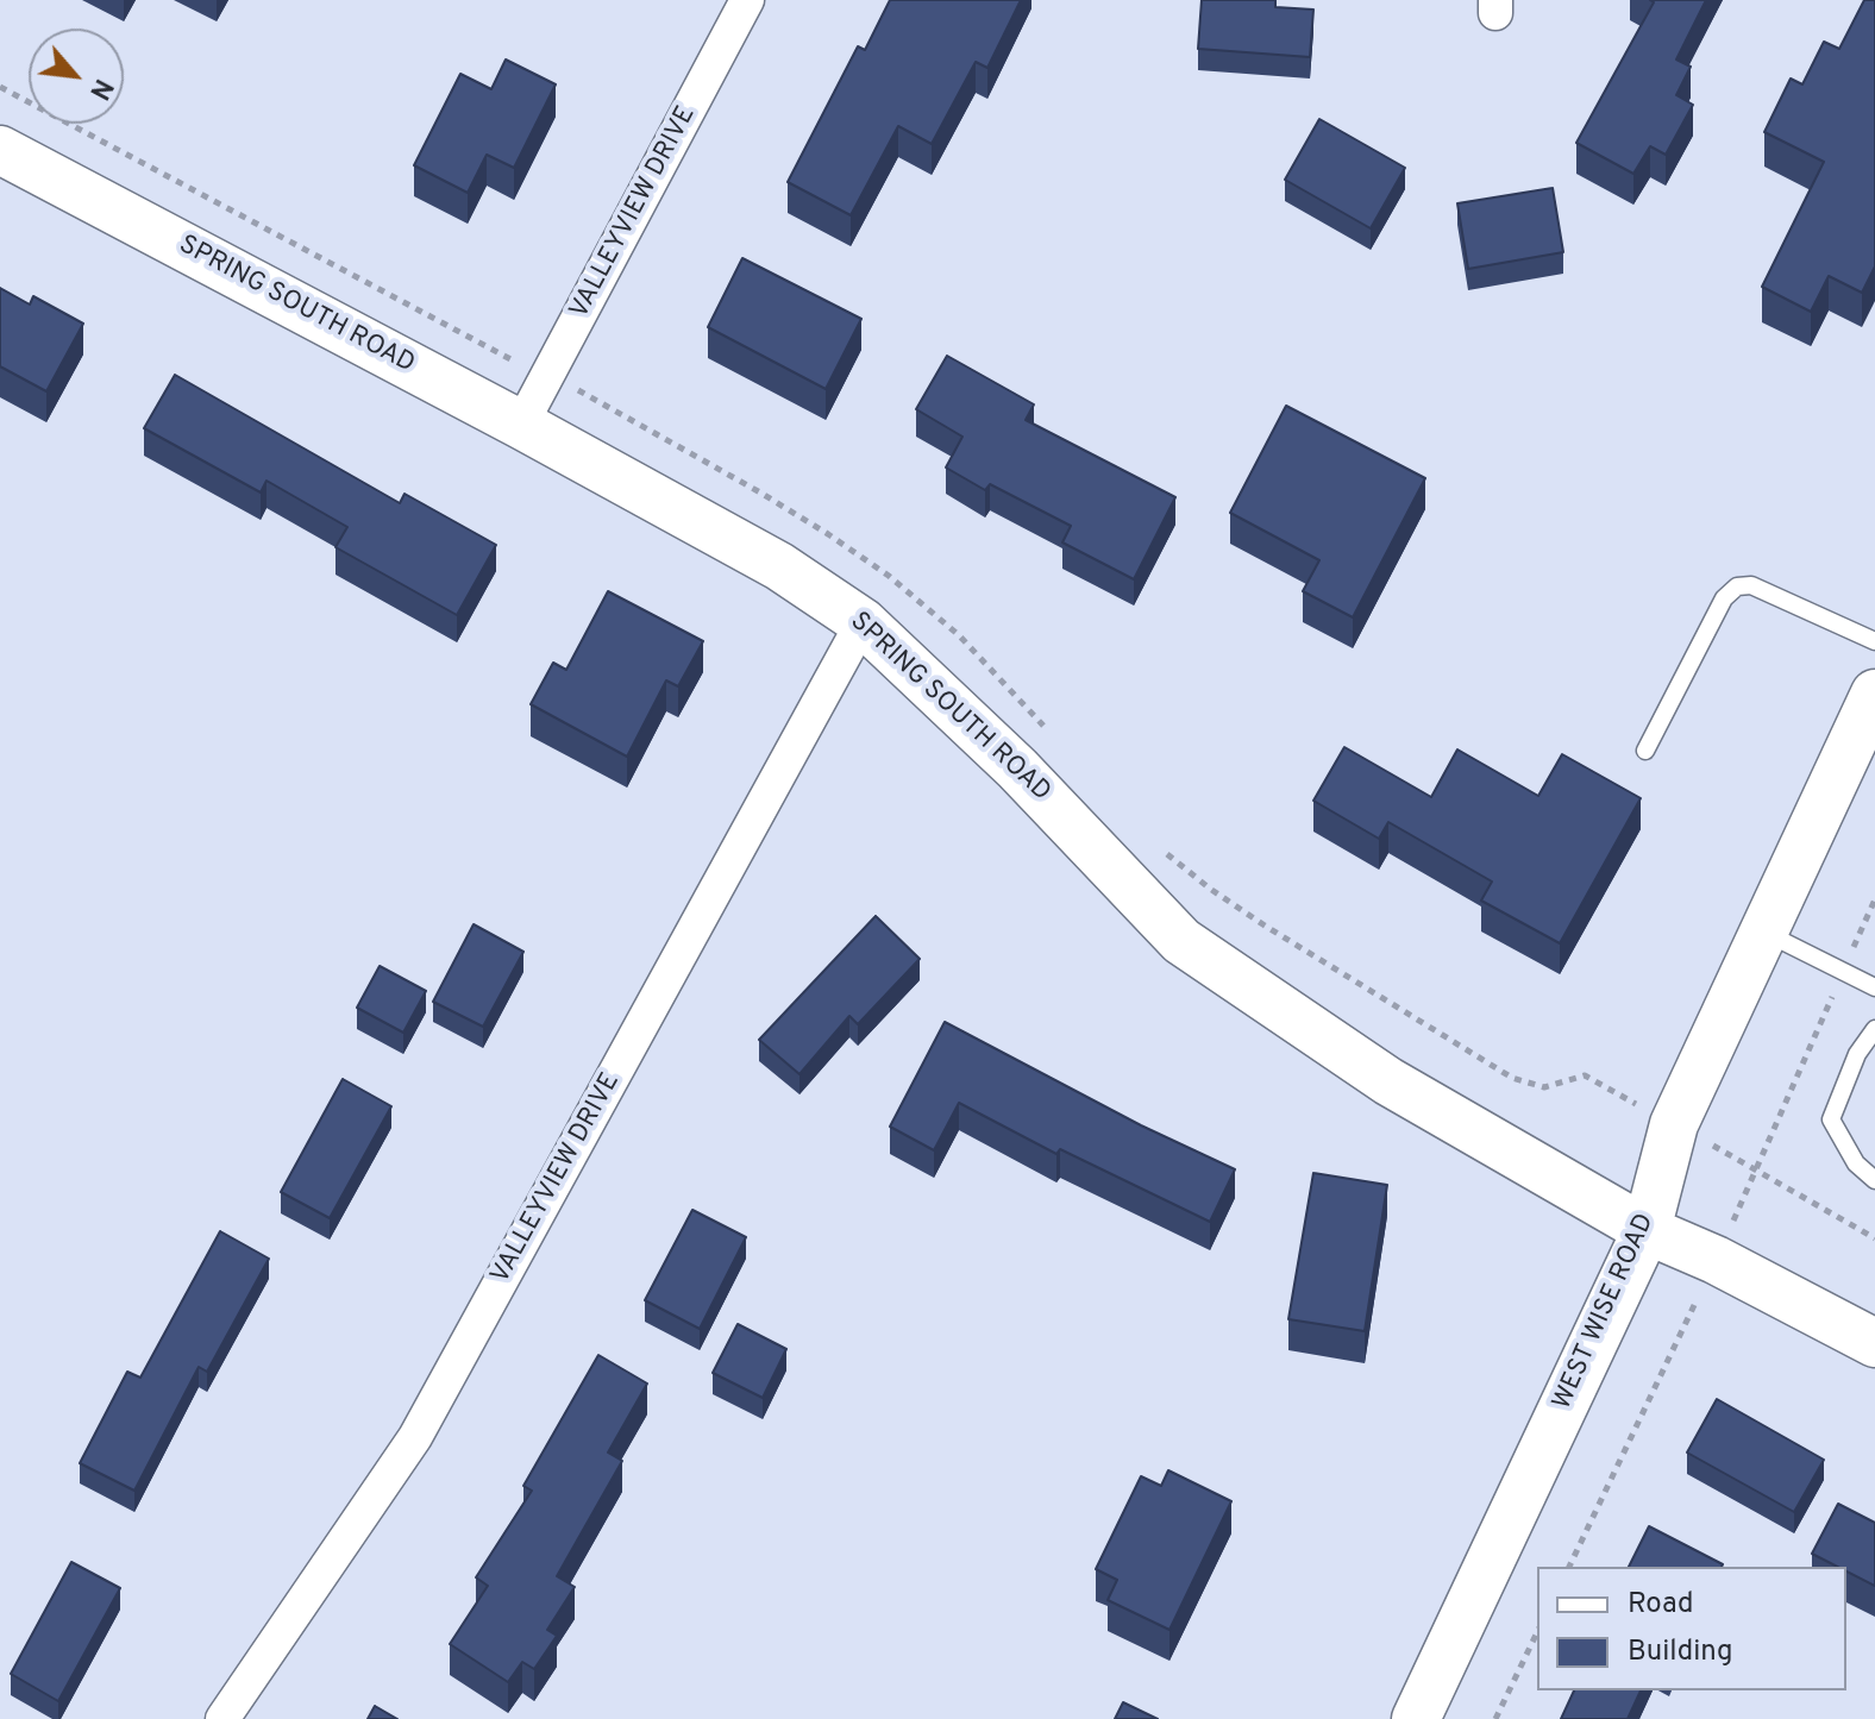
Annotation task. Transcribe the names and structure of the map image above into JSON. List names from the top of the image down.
{
  "streets": {
    "street": ["VALLEYVIEW DRIVE", "SPRING SOUTH ROAD", "WEST WISE ROAD"]
  },
  "crossings": [
    ["VALLEYVIEW DRIVE", "SPRING SOUTH ROAD"],
    ["SPRING SOUTH ROAD", "WEST WISE ROAD"]
  ],
  "legend": ["Road", "Building"],
  "north": "bottom right"
}
